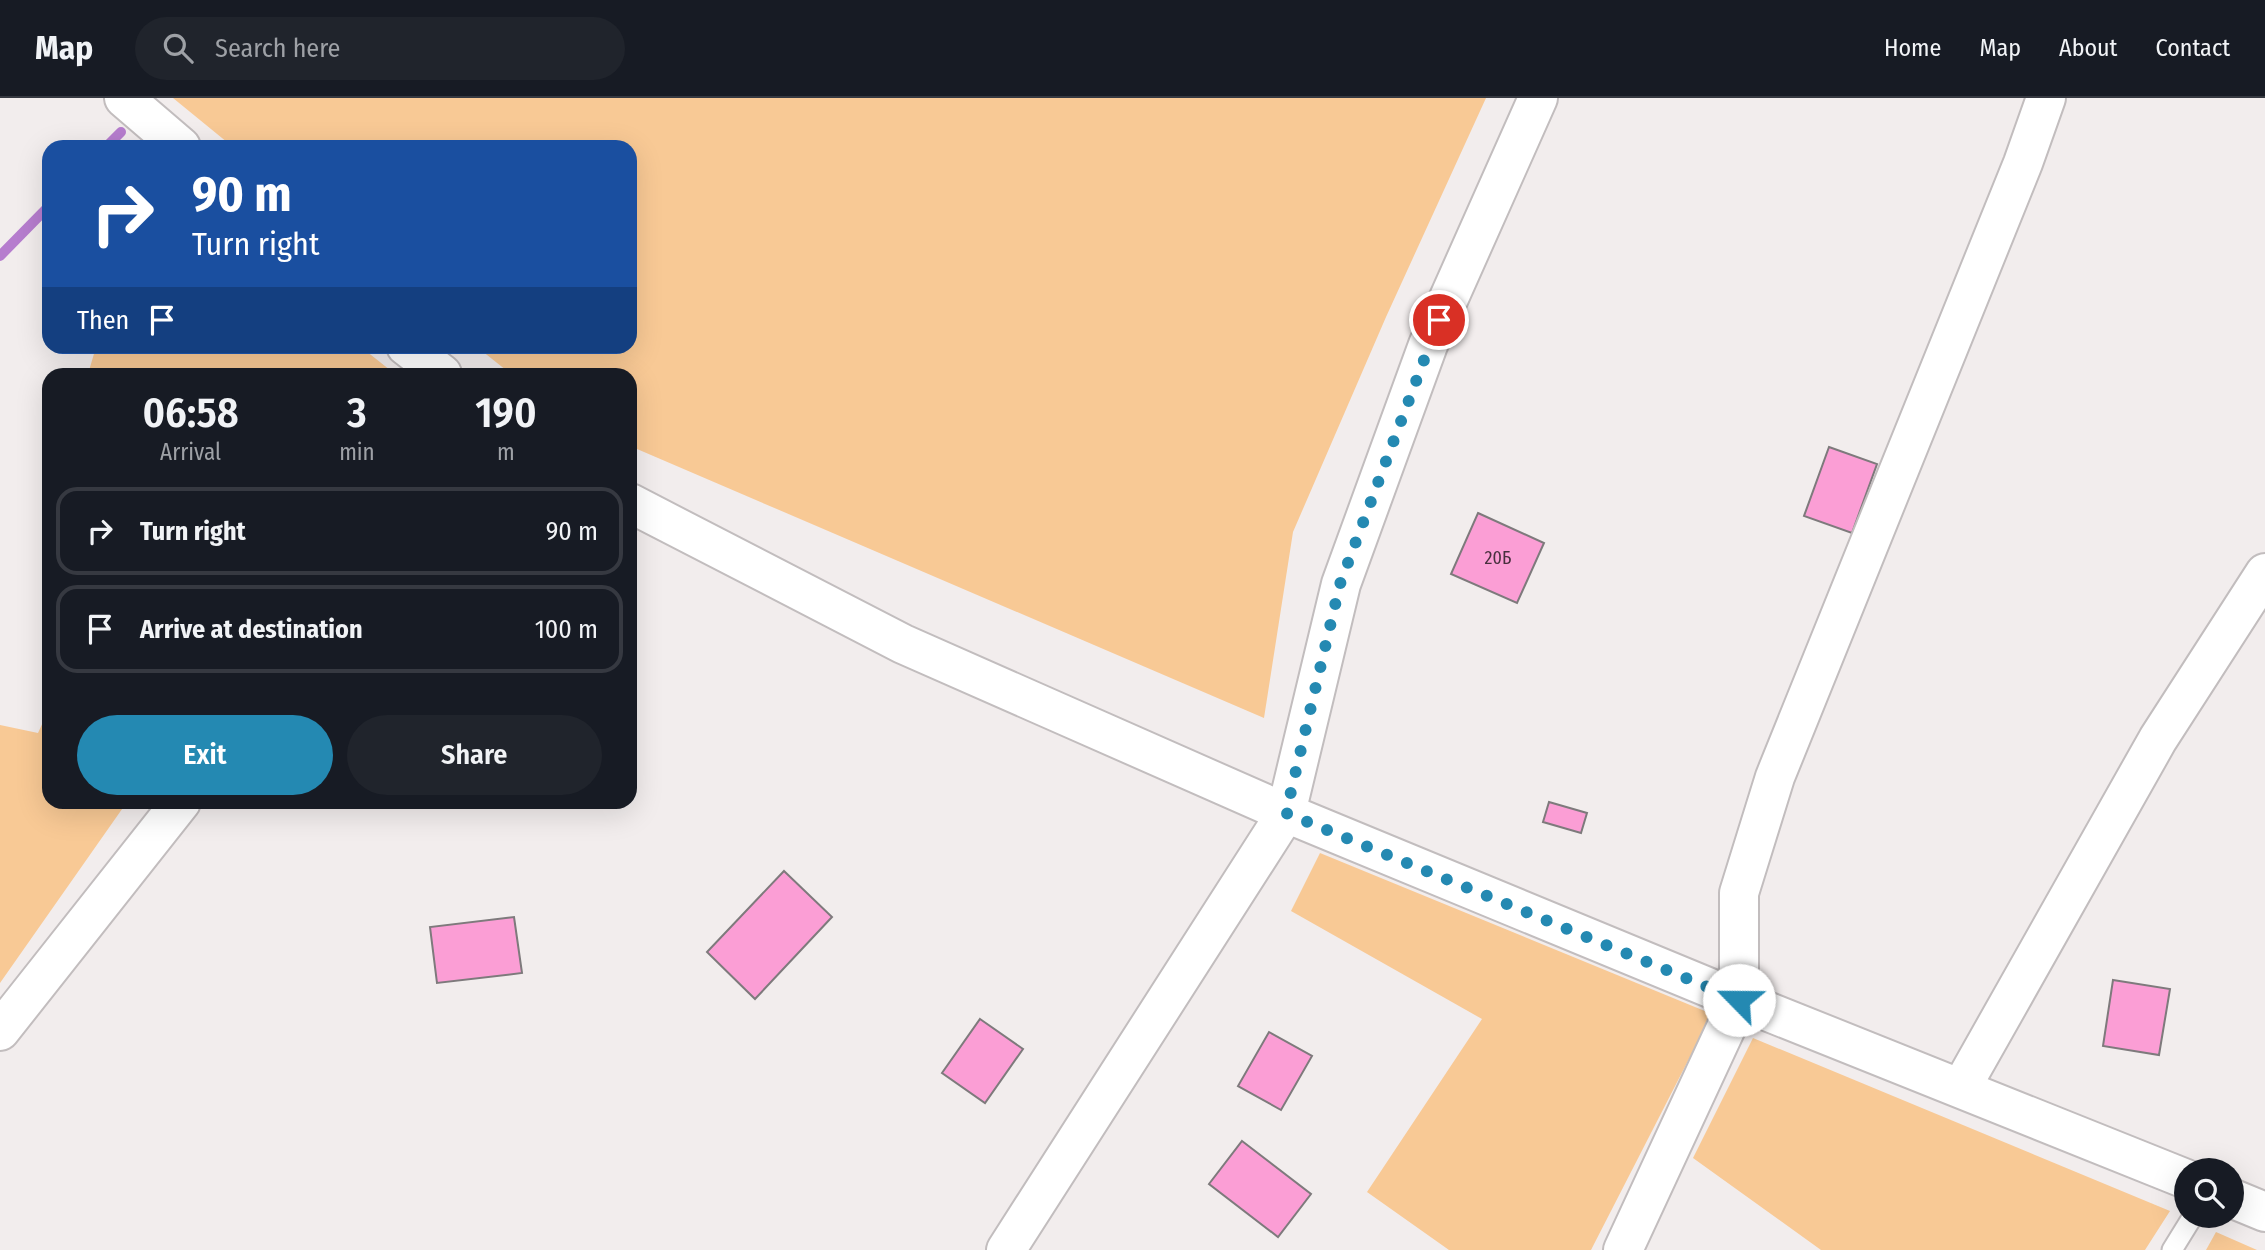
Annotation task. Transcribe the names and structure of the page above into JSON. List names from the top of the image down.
{
  "house_numbers": ["20Б"],
  "page": {
    "header": "Map",
    "search": "Search here",
    "nav": [
      "Home",
      "Map",
      "About",
      "Contact"
    ],
    "turn": ["90 m", "Turn right"],
    "then": "Then",
    "eta": [
      "06:58",
      "Arrival",
      "3",
      "min",
      "190",
      "m"
    ],
    "list": [
      {
        "name": "Turn right",
        "value": "90 m"
      },
      {
        "name": "Arrive at destination",
        "value": "100 m"
      }
    ],
    "buttons": ["Exit", "Share"]
  }
}
